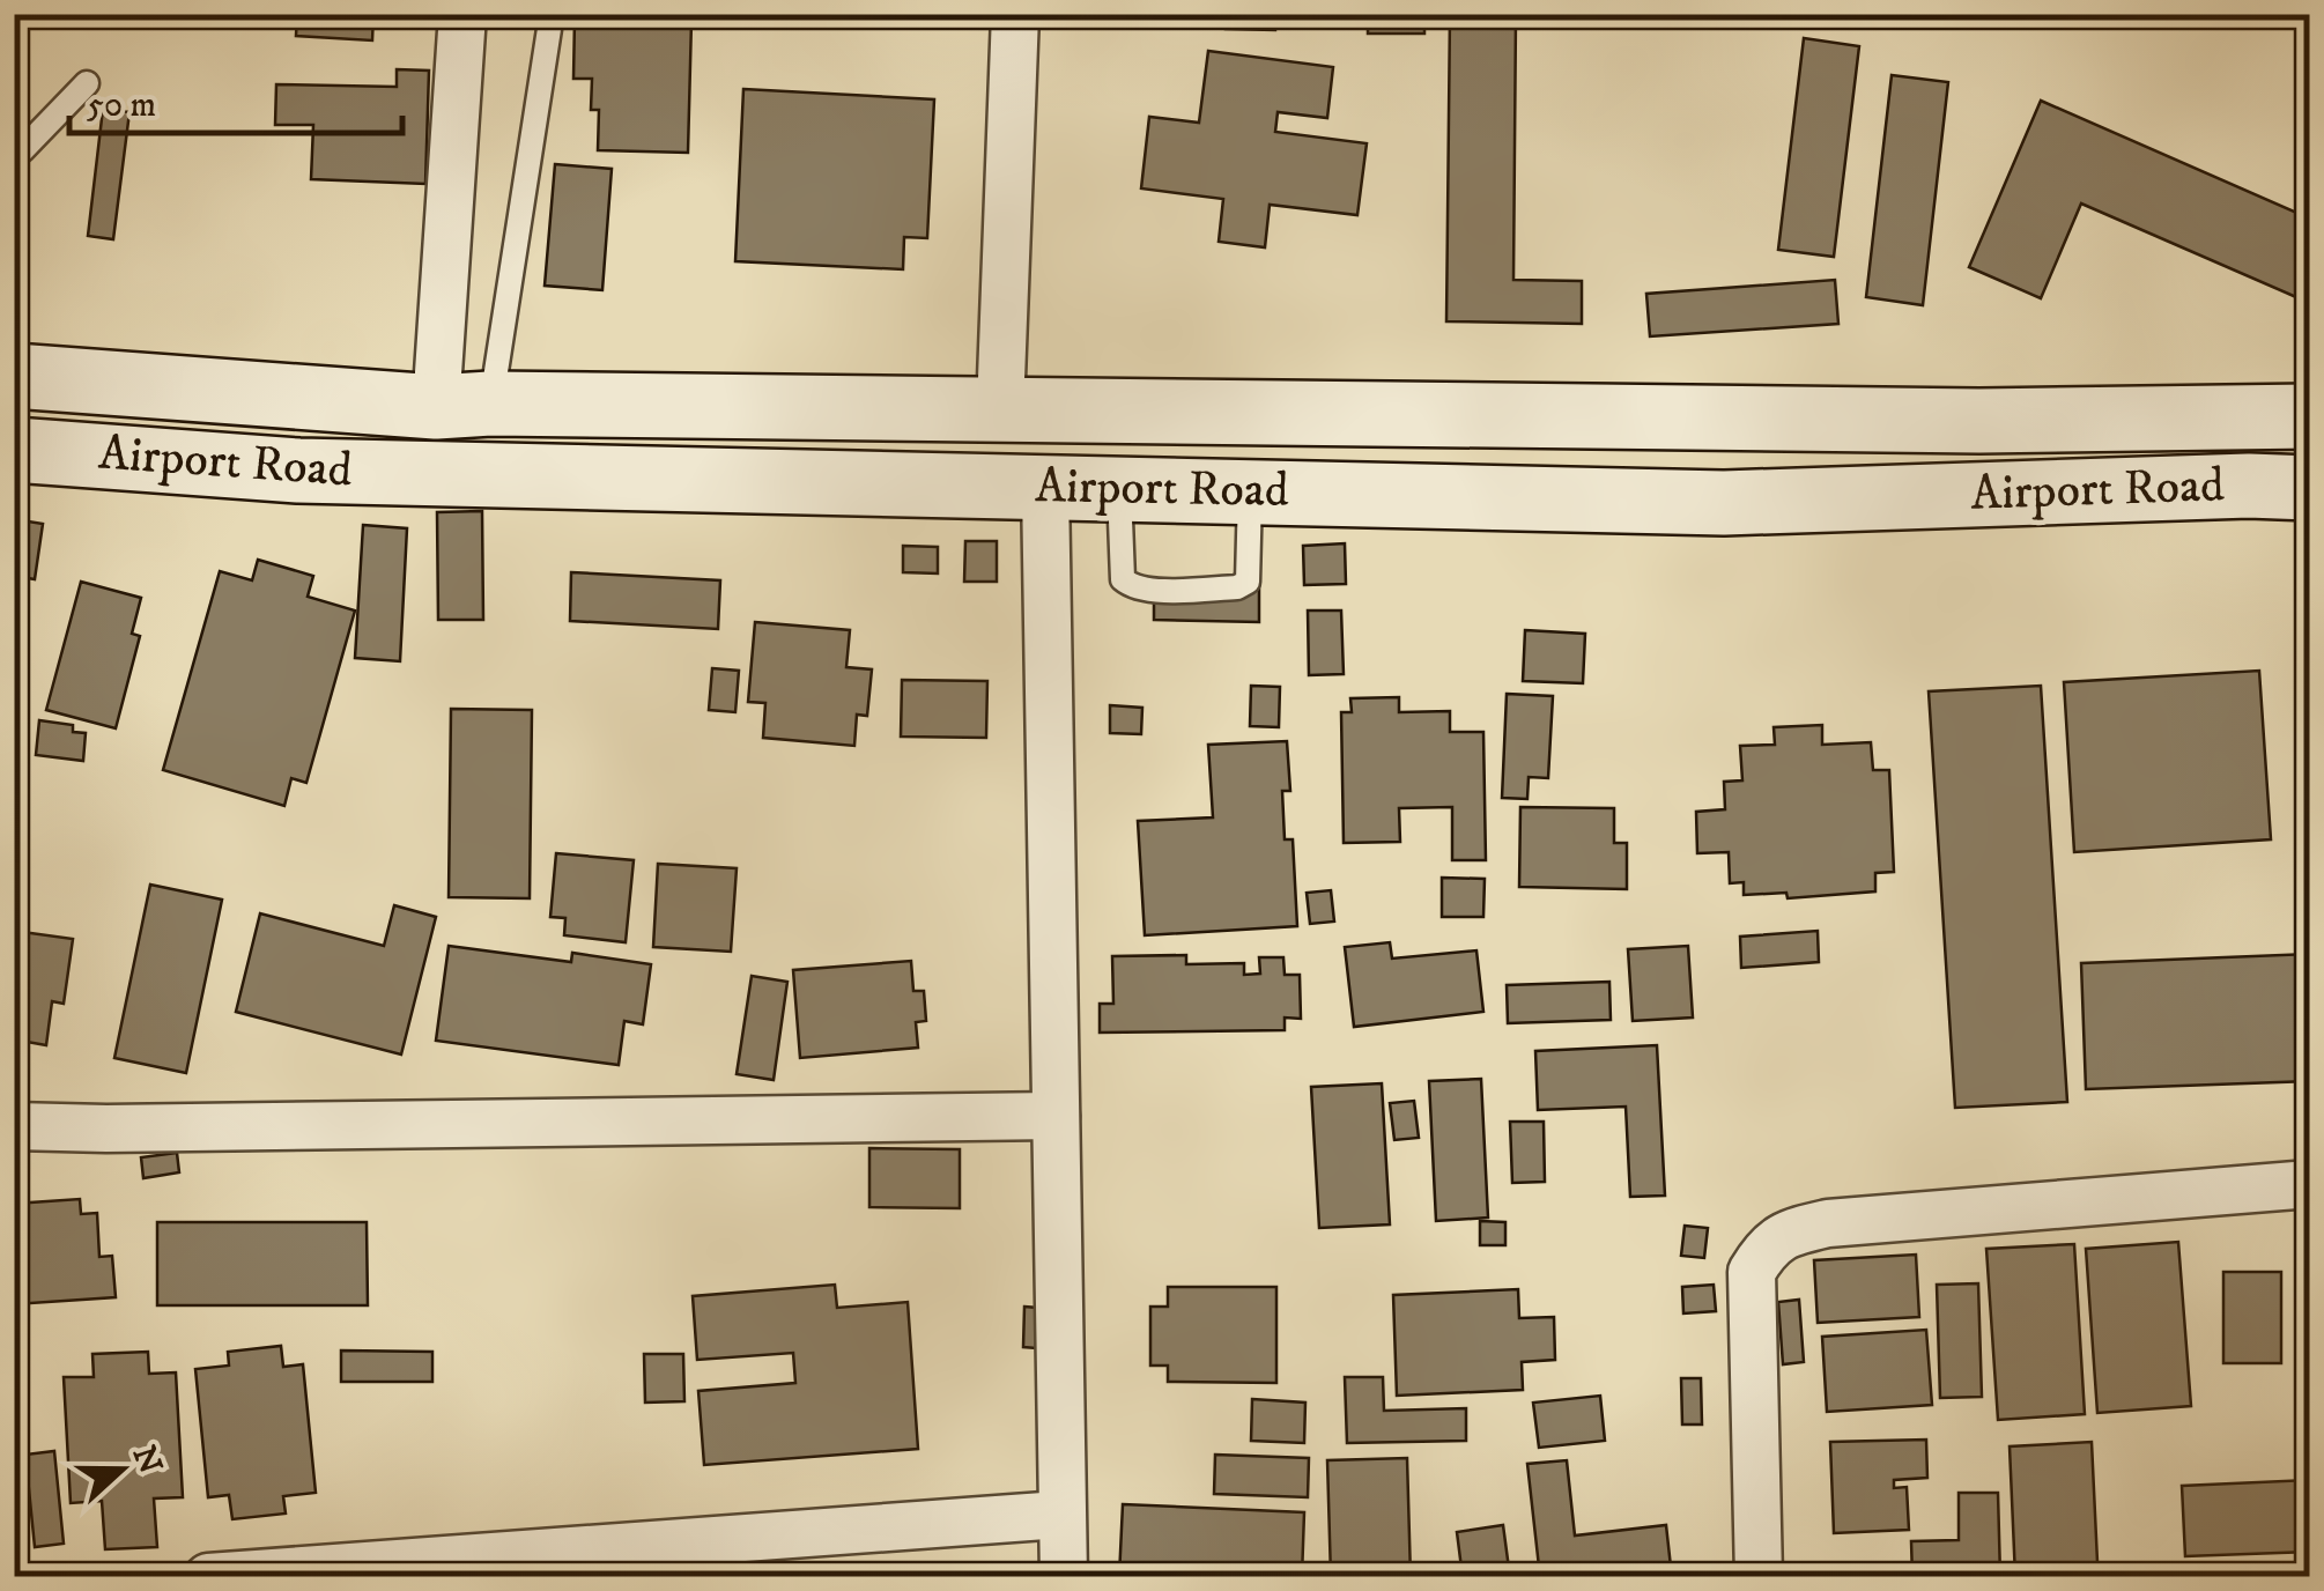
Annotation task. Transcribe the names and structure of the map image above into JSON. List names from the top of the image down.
{
  "streets": {
    "main road": ["Airport Road"]
  },
  "scale_bar": "50 m",
  "north": "right"
}
